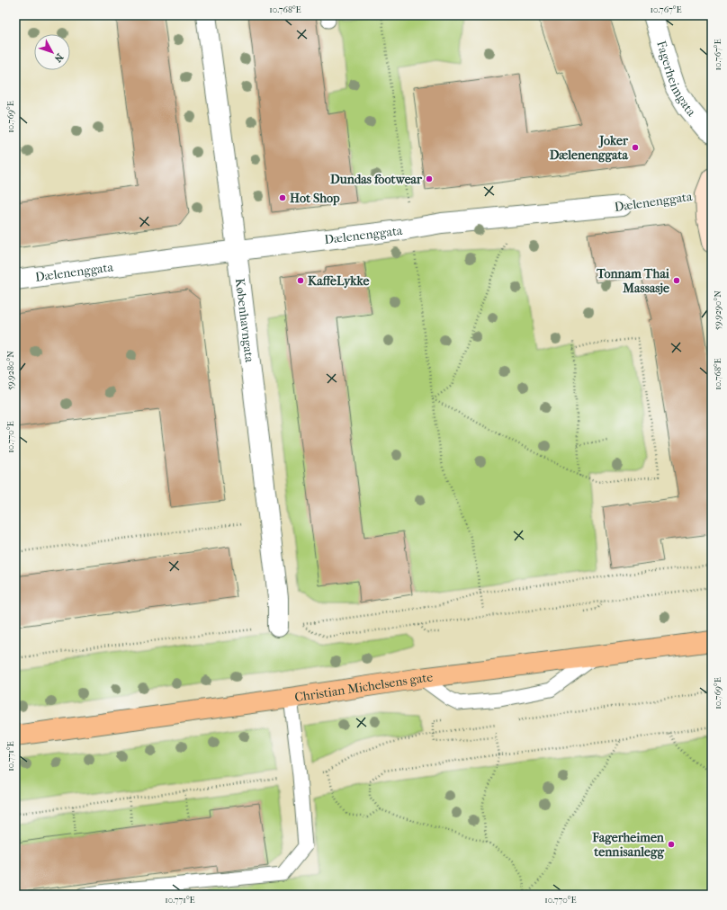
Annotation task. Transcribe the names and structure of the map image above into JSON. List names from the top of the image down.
{
  "streets": {
    "main road": ["Christian Michelsens gate"],
    "street": ["Fagerheimgata", "Dælenenggata", "Københavngata"]
  },
  "crossings": [
    ["Dælenenggata", "Københavngata"]
  ],
  "places": [
    "Joker Dælenenggata",
    "Dundas footwear",
    "Hot Shop",
    "KaffeLykke",
    "Tonnam Thai Massasje",
    "Fagerheimen tennisanlegg"
  ],
  "north": "bottom right",
  "coordinates": [
    "10.768°E",
    "10.767°E",
    "10.769°E",
    "59.9290°N",
    "59.9280°N",
    "10.770°E",
    "10.771°E"
  ]
}
